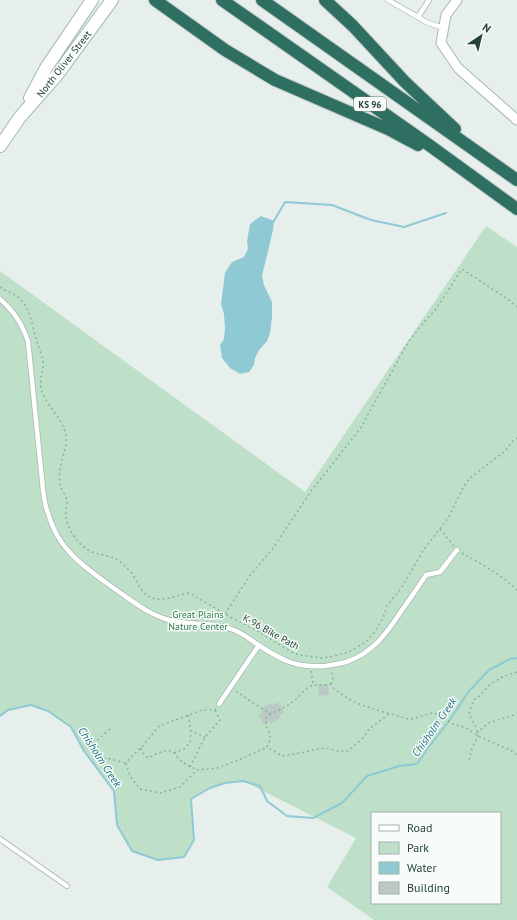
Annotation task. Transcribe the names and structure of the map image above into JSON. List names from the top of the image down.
{
  "streets": {
    "highway": ["KS 96"],
    "main road": ["North Oliver Street"],
    "path": ["K-96 Bike Path"]
  },
  "water": ["Chisholm Creek"],
  "parks": ["Great Plains Nature Center"],
  "legend": [
    "Road",
    "Park",
    "Water",
    "Building"
  ],
  "north": "top right"
}
